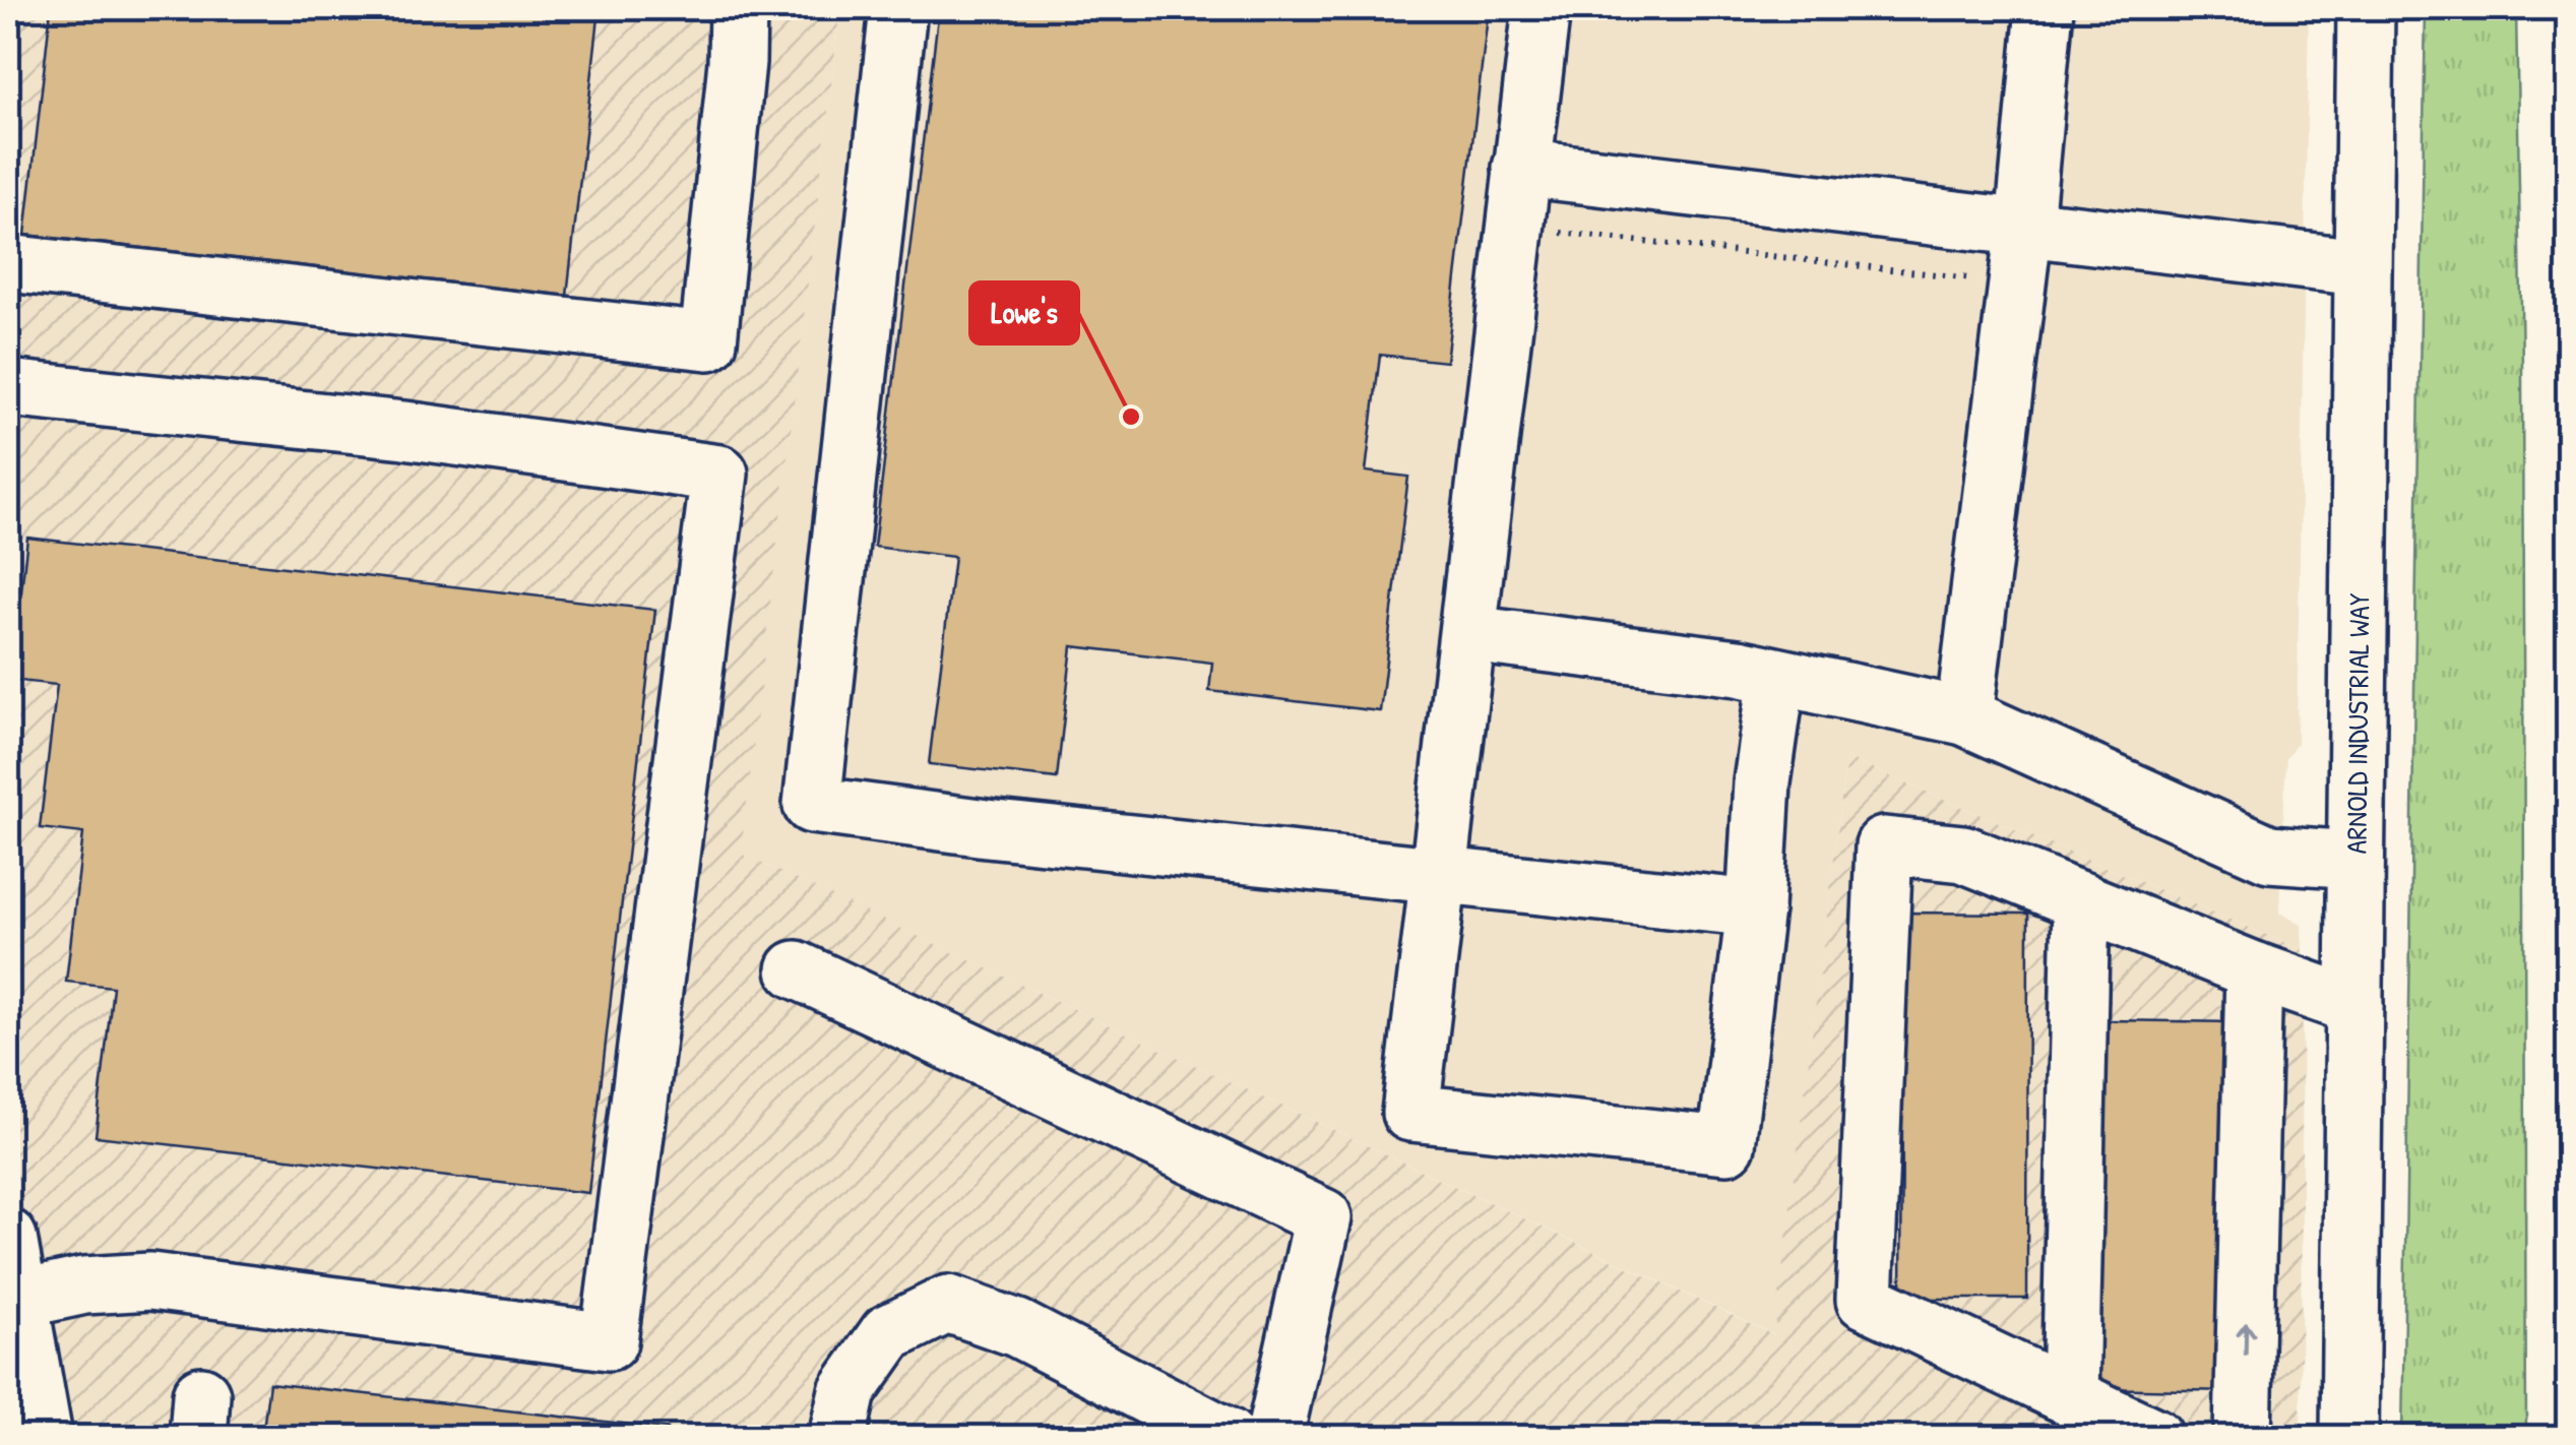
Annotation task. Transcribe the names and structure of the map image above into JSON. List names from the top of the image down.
{
  "streets": {
    "street": ["ARNOLD INDUSTRIAL WAY"]
  },
  "places": ["Lowe's"]
}
